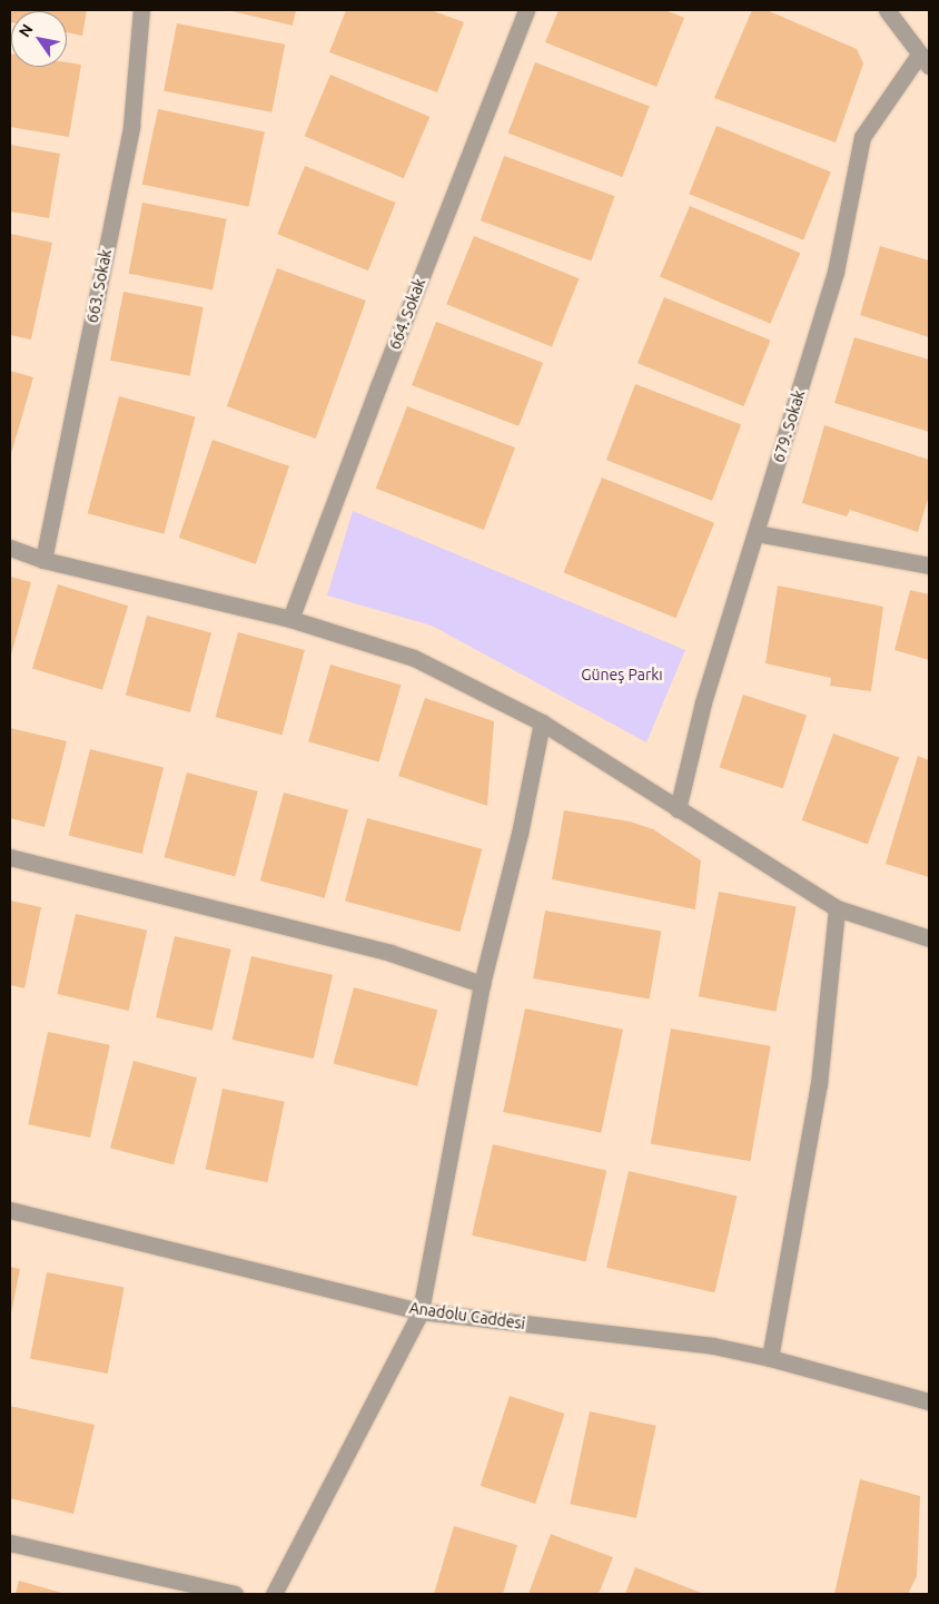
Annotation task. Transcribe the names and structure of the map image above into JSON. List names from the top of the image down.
{
  "streets": {
    "street": [
      "663. Sokak",
      "664. Sokak",
      "679. Sokak",
      "Anadolu Caddesi"
    ]
  },
  "parks": ["Güneş Parkı"],
  "north": "top left"
}
